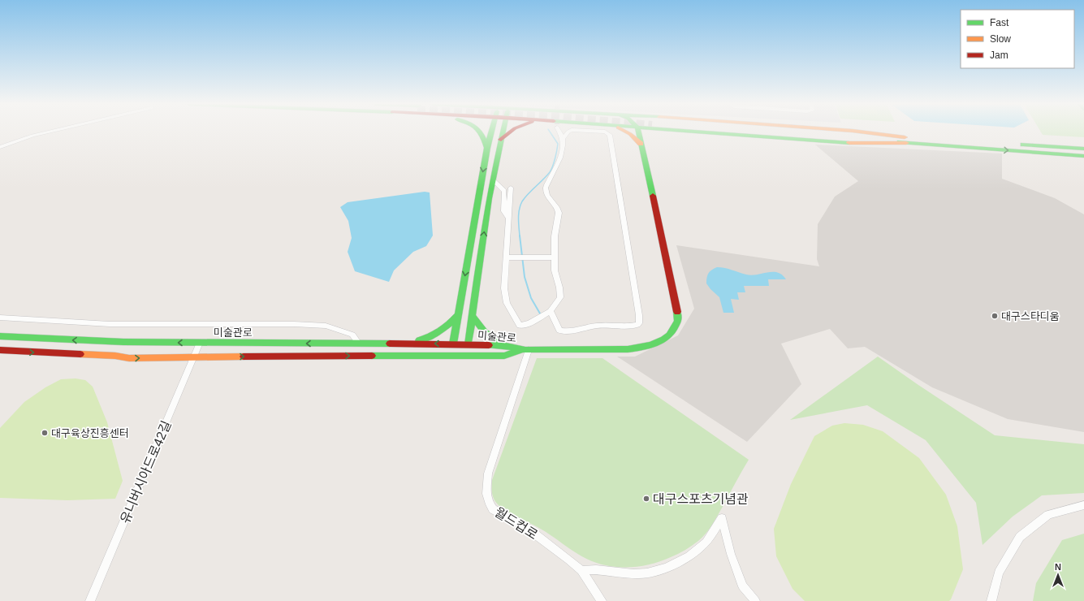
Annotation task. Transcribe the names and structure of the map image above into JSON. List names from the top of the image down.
{
  "streets": {
    "main road": ["미술관로"],
    "street": ["유니버시아드로42길", "월드컵로"]
  },
  "crossings": [
    ["미술관로", "유니버시아드로42길"],
    ["미술관로", "월드컵로"]
  ],
  "places": ["대구스타디움", "대구육상진흥센터", "대구스포츠기념관"],
  "legend": ["Fast", "Slow", "Jam"],
  "north": "top"
}
